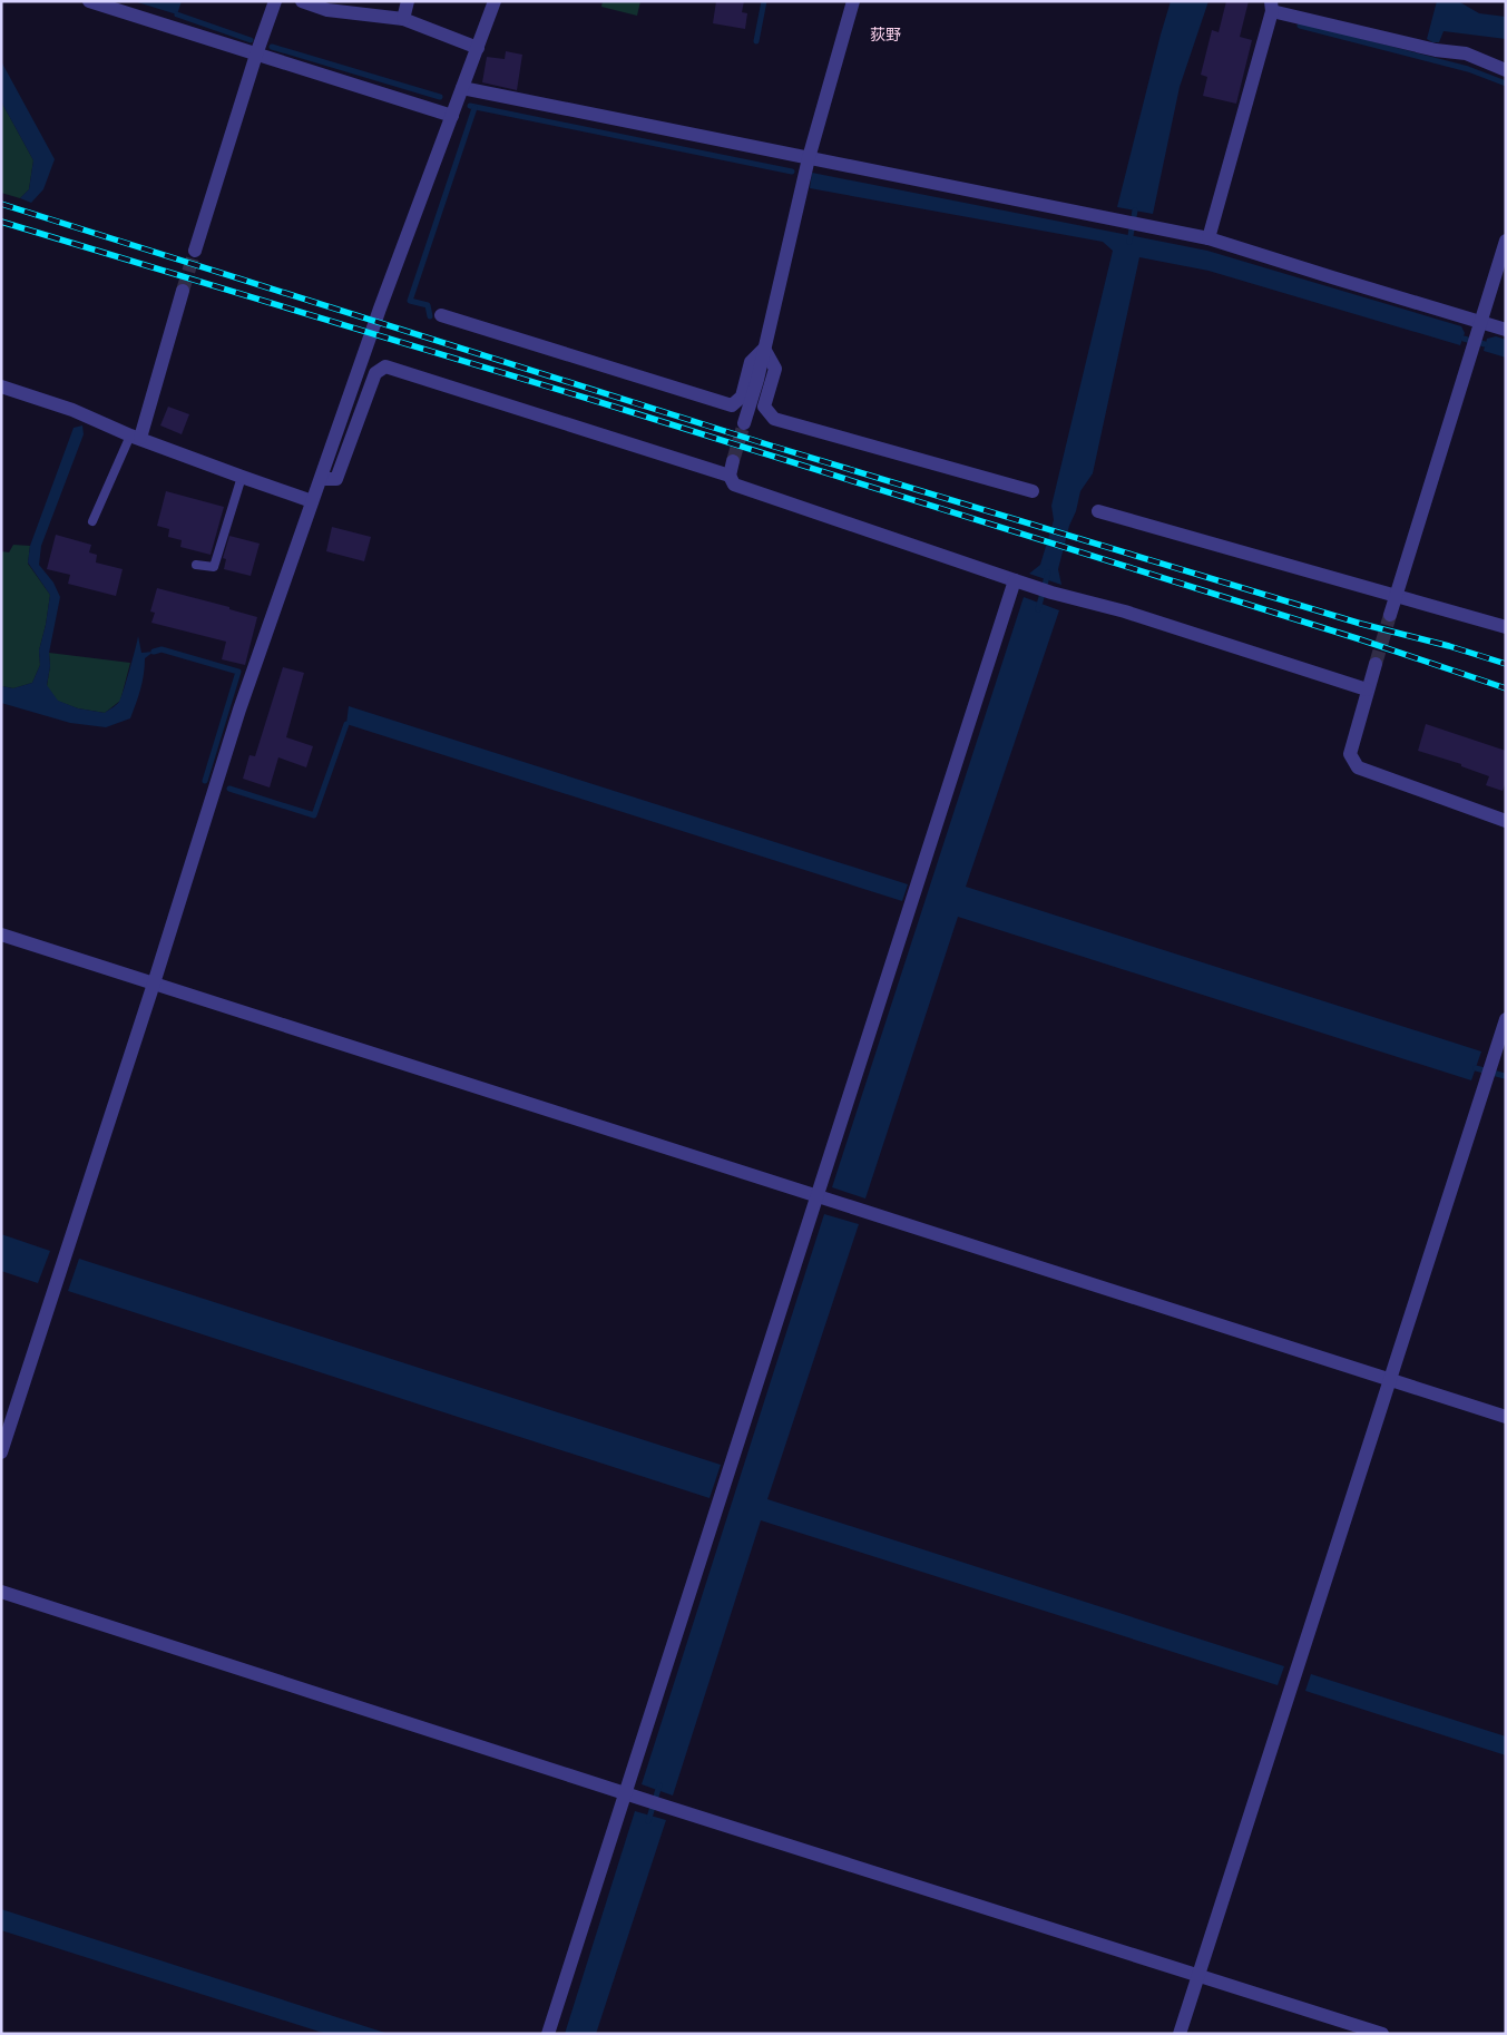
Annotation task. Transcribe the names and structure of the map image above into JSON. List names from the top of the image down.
{
  "districts": ["荻野"]
}
